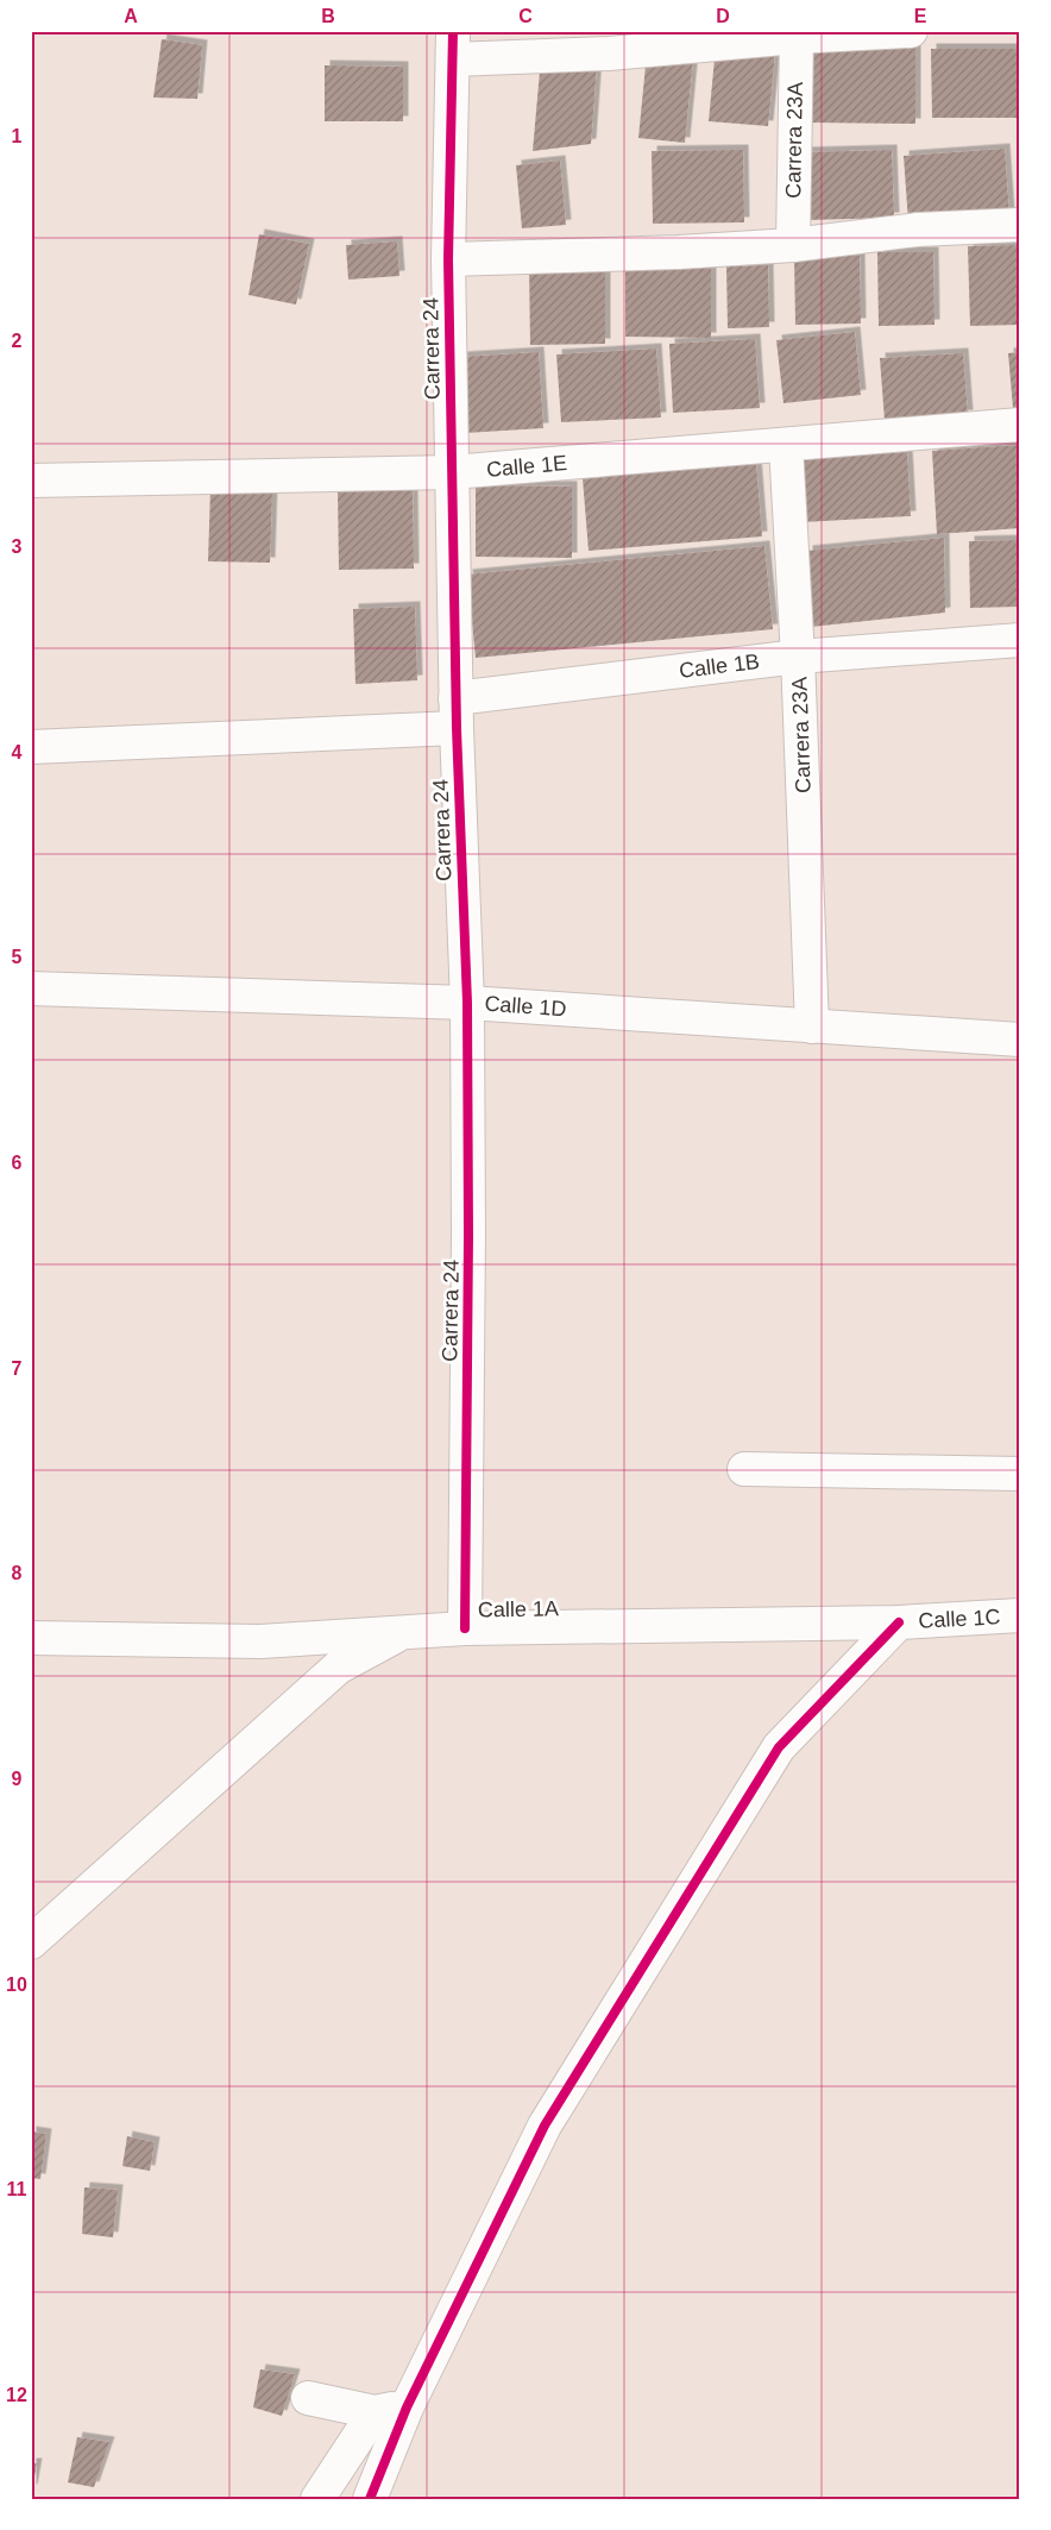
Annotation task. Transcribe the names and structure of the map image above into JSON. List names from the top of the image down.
{
  "streets": {
    "street": [
      "Carrera 23A",
      "Carrera 24",
      "Calle 1E",
      "Calle 1B",
      "Calle 1D",
      "Calle 1A",
      "Calle 1C"
    ]
  },
  "crossings": [
    ["Carrera 23A", "Calle 1E"],
    ["Carrera 23A", "Calle 1B"],
    ["Carrera 23A", "Calle 1D"],
    ["Carrera 24", "Calle 1E"],
    ["Carrera 24", "Calle 1B"],
    ["Carrera 24", "Calle 1D"],
    ["Carrera 24", "Calle 1A"],
    ["Calle 1A", "Calle 1C"]
  ],
  "grid": {
    "columns": [
      "A",
      "B",
      "C",
      "D",
      "E"
    ],
    "rows": [
      "1",
      "2",
      "3",
      "4",
      "5",
      "6",
      "7",
      "8",
      "9",
      "10",
      "11",
      "12"
    ]
  }
}
